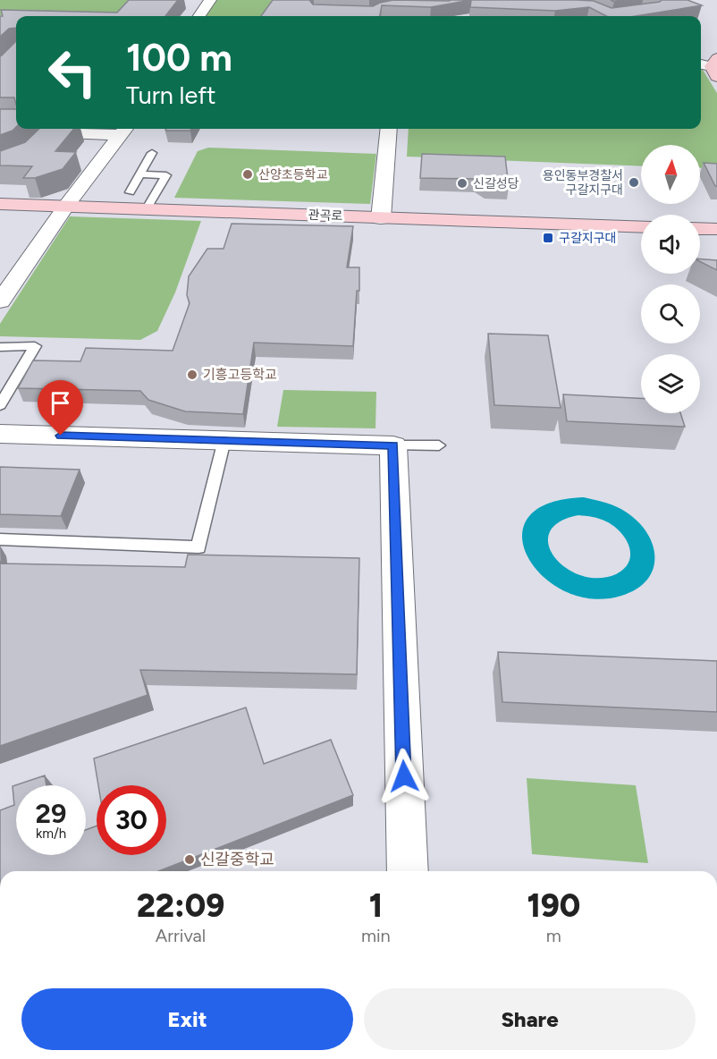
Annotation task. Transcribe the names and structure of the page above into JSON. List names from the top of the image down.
{
  "streets": {
    "street": ["관곡로"]
  },
  "places": {
    "other": [
      "산양초등학교",
      "용인동부경찰서 구갈지구대",
      "신갈성당",
      "기흥고등학교",
      "신갈중학교"
    ],
    "transit": ["구갈지구대"]
  },
  "north": "top",
  "page": {
    "turn": ["100 m", "Turn left"],
    "speed": "29 km/h",
    "limit": "30",
    "eta": [
      "22:09",
      "Arrival",
      "1",
      "min",
      "190",
      "m"
    ],
    "buttons": ["Exit", "Share"]
  }
}
